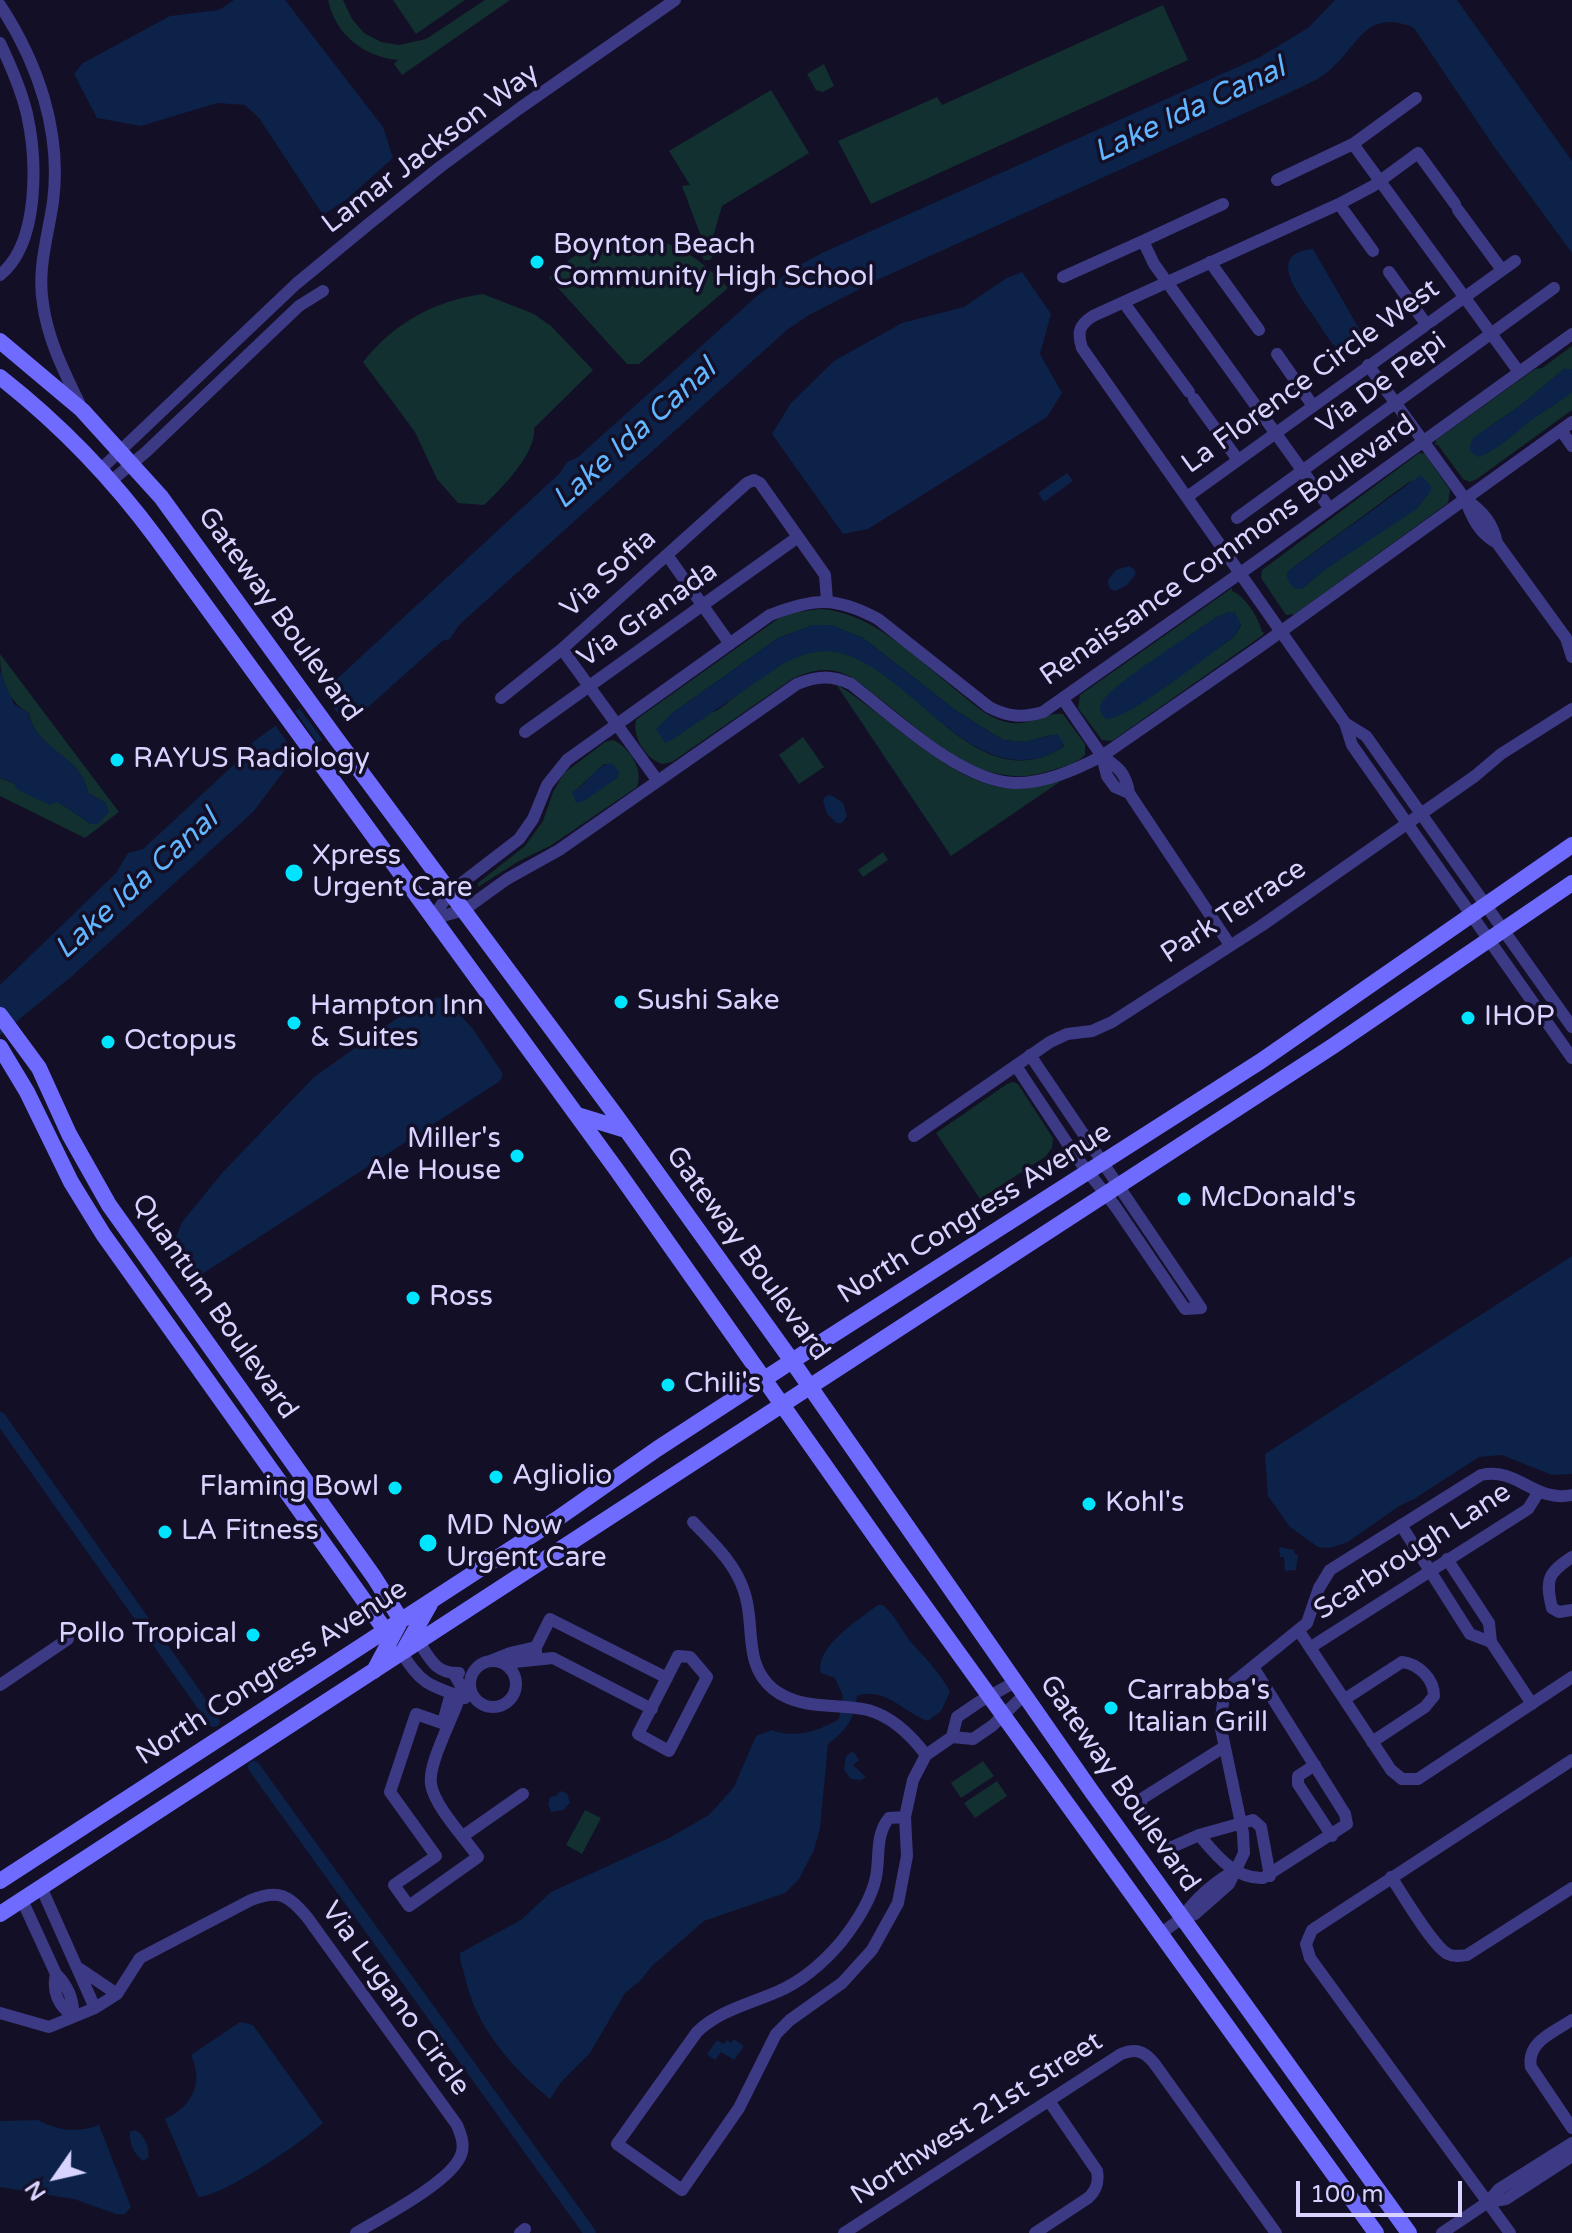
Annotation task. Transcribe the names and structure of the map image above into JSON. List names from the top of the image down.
{
  "streets": {
    "main road": ["Gateway Boulevard", "North Congress Avenue", "Quantum Boulevard"],
    "street": [
      "Lamar Jackson Way",
      "La Florence Circle West",
      "Via De Pepi",
      "Renaissance Commons Boulevard",
      "Via Sofia",
      "Via Granada",
      "Park Terrace",
      "Scarbrough Lane",
      "Via Lugano Circle",
      "Northwest 21st Street"
    ]
  },
  "crossings": [
    ["Lamar Jackson Way", "Gateway Boulevard"],
    ["Renaissance Commons Boulevard", "Gateway Boulevard"],
    ["Via Sofia", "Via Granada"],
    ["Gateway Boulevard", "North Congress Avenue"],
    ["North Congress Avenue", "Quantum Boulevard"]
  ],
  "water": ["Lake Ida Canal"],
  "places": [
    "Boynton Beach Community High School",
    "RAYUS Radiology",
    "Xpress Urgent Care",
    "Sushi Sake",
    "IHOP",
    "Hampton Inn & Suites",
    "Octopus",
    "Miller's Ale House",
    "McDonald's",
    "Ross",
    "Chili's",
    "Agliolio",
    "Flaming Bowl",
    "Kohl's",
    "LA Fitness",
    "MD Now Urgent Care",
    "Pollo Tropical",
    "Carrabba's Italian Grill"
  ],
  "scale_bar": "100 m",
  "north": "bottom left"
}
